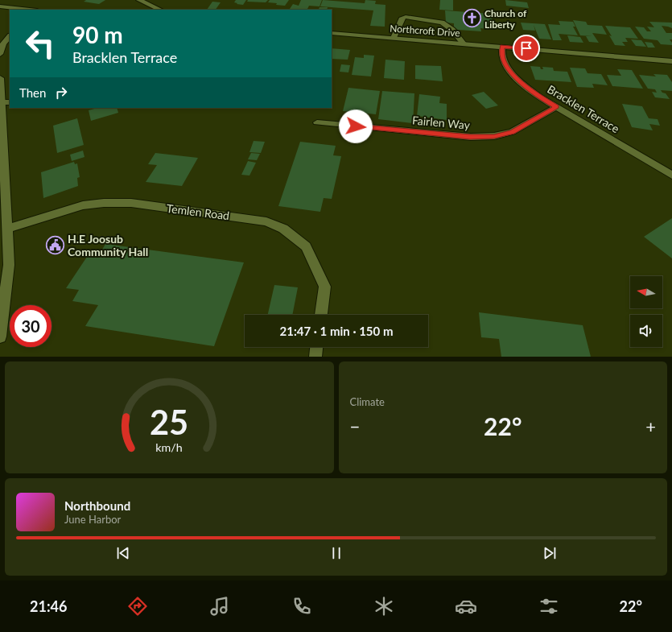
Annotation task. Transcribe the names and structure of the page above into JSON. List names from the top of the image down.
{
  "streets": {
    "street": [
      "Northcroft Drive",
      "Bracklen Terrace",
      "Fairlen Way",
      "Temlen Road"
    ]
  },
  "crossings": [
    ["Northcroft Drive", "Bracklen Terrace"],
    ["Bracklen Terrace", "Fairlen Way"]
  ],
  "places": {
    "church": ["Church of Liberty"],
    "public building": ["H.E Joosub Community Hall"]
  },
  "north": "left",
  "page": {
    "turn": ["90 m", "Bracklen Terrace"],
    "then": "Then",
    "limit": "30",
    "trip": "21:47 · 1 min · 150 m",
    "tile": "Climate",
    "heat": ["−", "22°", "+"],
    "song": ["Northbound", "June Harbor"],
    "tabs": ["21:46", "22°"],
    "gauge": ["25", "km/h"]
  }
}
